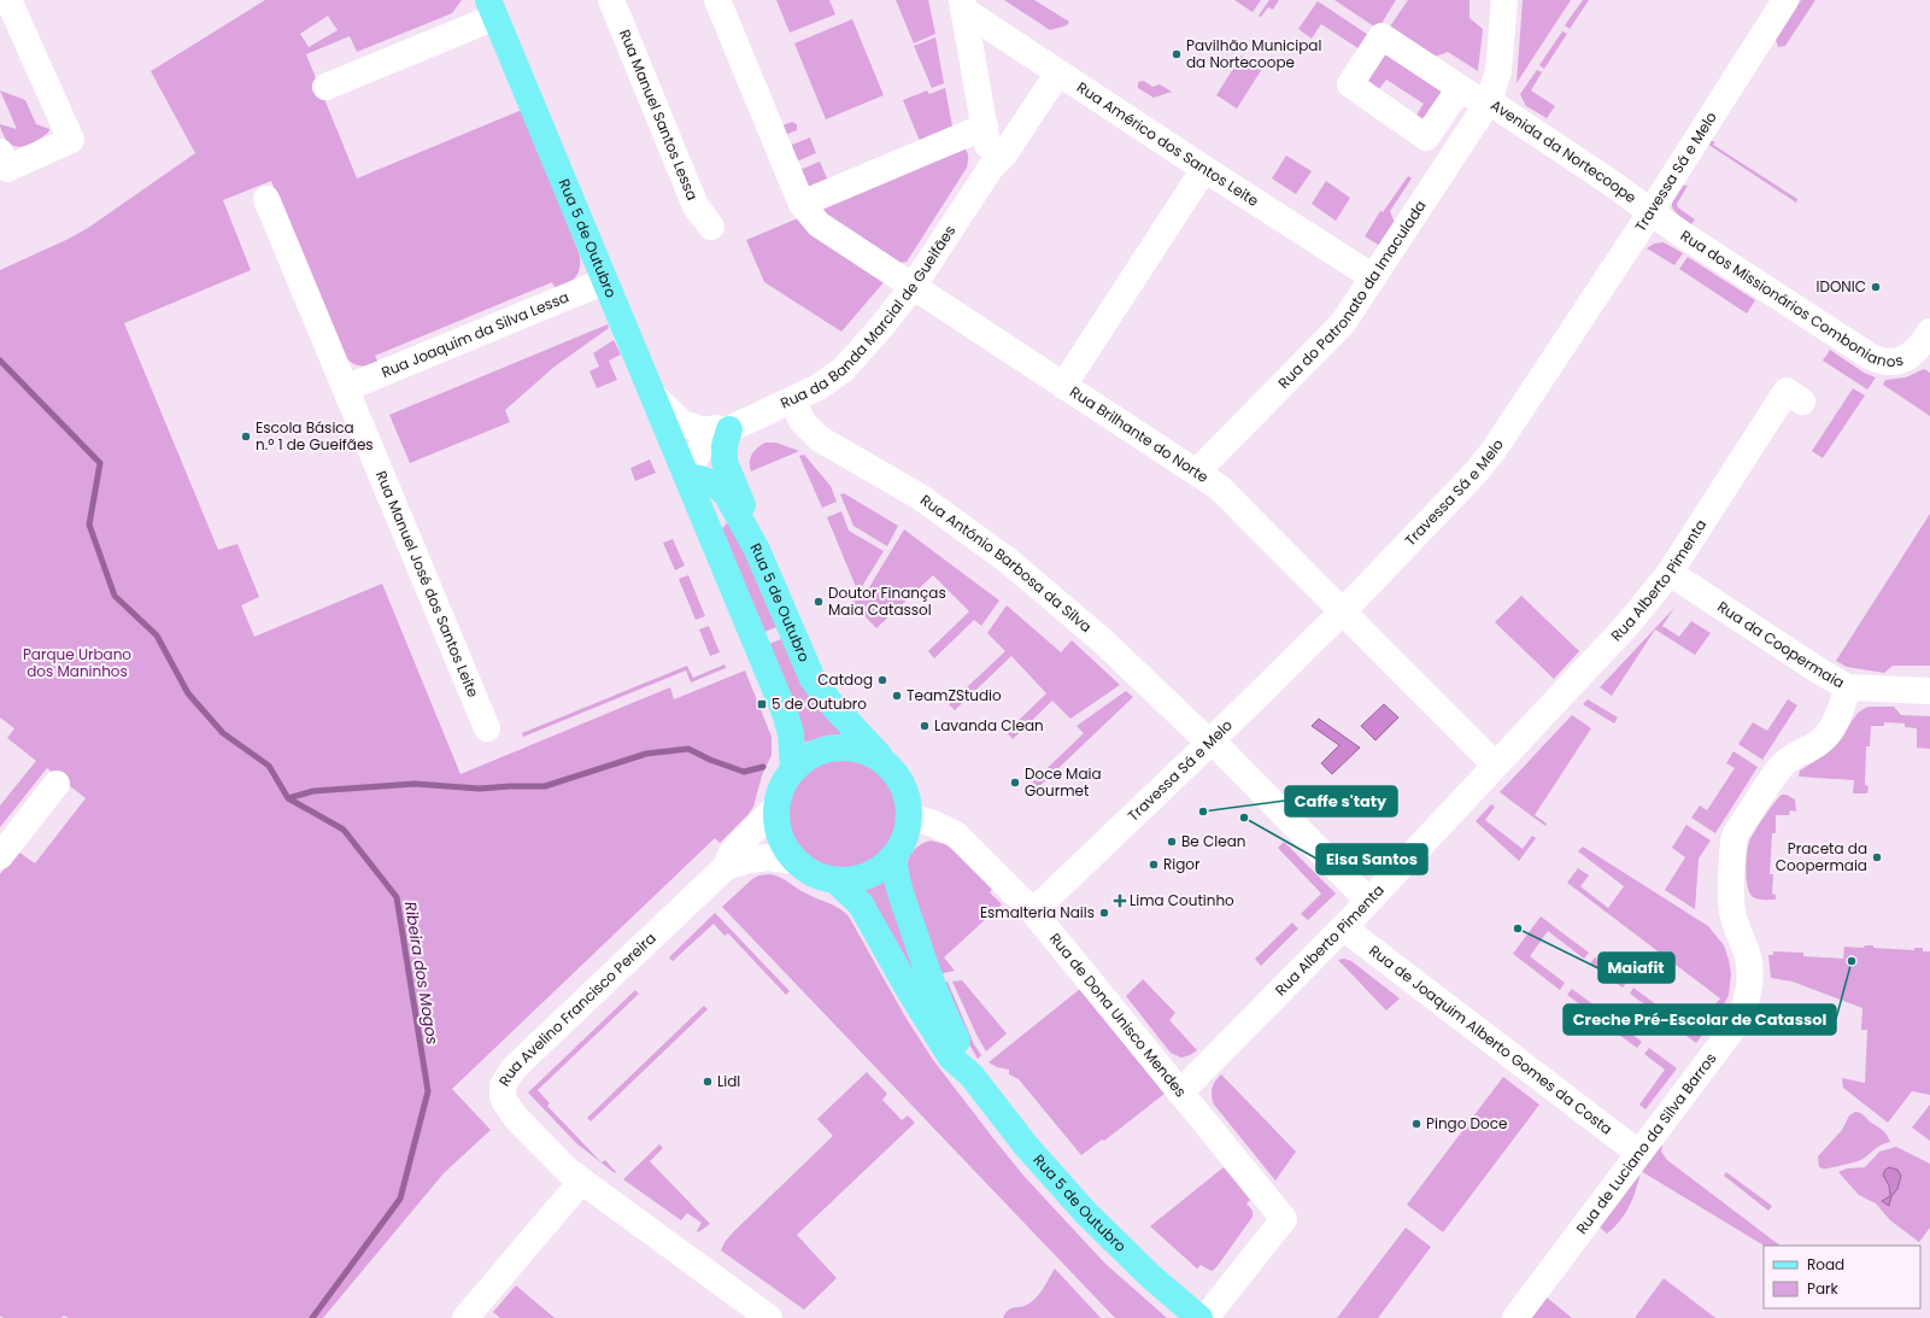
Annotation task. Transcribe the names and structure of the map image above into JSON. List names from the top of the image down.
{
  "streets": {
    "main road": ["Rua 5 de Outubro"],
    "street": [
      "Rua Manuel Santos Lessa",
      "Rua Américo dos Santos Leite",
      "Avenida da Nortecoope",
      "Travessa Sá e Melo",
      "Rua dos Missionários Combonianos",
      "Rua do Patronato da Imaculada",
      "Rua da Banda Marcial de Gueifães",
      "Rua Joaquim da Silva Lessa",
      "Rua Brilhante do Norte",
      "Rua António Barbosa da Silva",
      "Rua Alberto Pimenta",
      "Rua Manuel José dos Santos Leite",
      "Rua da Coopermaia",
      "Rua Avelino Francisco Pereira",
      "Rua de Dona Unisco Mendes",
      "Rua de Joaquim Alberto Gomes da Costa",
      "Rua de Luciano da Silva Barros"
    ]
  },
  "crossings": [
    ["Rua Américo dos Santos Leite", "Rua do Patronato da Imaculada"],
    ["Rua Américo dos Santos Leite", "Rua da Banda Marcial de Gueifães"],
    ["Avenida da Nortecoope", "Travessa Sá e Melo"],
    ["Avenida da Nortecoope", "Rua dos Missionários Combonianos"],
    ["Avenida da Nortecoope", "Rua do Patronato da Imaculada"],
    ["Travessa Sá e Melo", "Rua dos Missionários Combonianos"],
    ["Travessa Sá e Melo", "Rua Brilhante do Norte"],
    ["Travessa Sá e Melo", "Rua António Barbosa da Silva"],
    ["Travessa Sá e Melo", "Rua de Dona Unisco Mendes"],
    ["Rua 5 de Outubro", "Rua da Banda Marcial de Gueifães"],
    ["Rua 5 de Outubro", "Rua Joaquim da Silva Lessa"],
    ["Rua 5 de Outubro", "Rua Avelino Francisco Pereira"],
    ["Rua 5 de Outubro", "Rua de Dona Unisco Mendes"],
    ["Rua do Patronato da Imaculada", "Rua Brilhante do Norte"],
    ["Rua da Banda Marcial de Gueifães", "Rua Brilhante do Norte"],
    ["Rua da Banda Marcial de Gueifães", "Rua António Barbosa da Silva"],
    ["Rua Joaquim da Silva Lessa", "Rua Manuel José dos Santos Leite"],
    ["Rua António Barbosa da Silva", "Rua Alberto Pimenta"],
    ["Rua Alberto Pimenta", "Rua da Coopermaia"],
    ["Rua Alberto Pimenta", "Rua de Dona Unisco Mendes"],
    ["Rua Alberto Pimenta", "Rua de Joaquim Alberto Gomes da Costa"],
    ["Rua da Coopermaia", "Rua de Luciano da Silva Barros"],
    ["Rua Avelino Francisco Pereira", "Rua de Dona Unisco Mendes"],
    ["Rua de Joaquim Alberto Gomes da Costa", "Rua de Luciano da Silva Barros"]
  ],
  "water": ["Ribeira dos Mogos"],
  "parks": ["Parque Urbano dos Maninhos"],
  "places": {
    "other": [
      "Pavilhão Municipal da Nortecoope",
      "IDONIC",
      "Escola Básica n.º 1 de Gueifães",
      "Doutor Finanças Maia Catassol",
      "Catdog",
      "TeamZStudio",
      "Lavanda Clean",
      "Doce Maia Gourmet",
      "Caffe s'taty",
      "Elsa Santos",
      "Be Clean",
      "Praceta da Coopermaia",
      "Rigor",
      "Esmalteria Nails",
      "Maiafit",
      "Creche Pré-Escolar de Catassol",
      "Lidl",
      "Pingo Doce"
    ],
    "transit": ["5 de Outubro"],
    "health": ["Lima Coutinho"]
  },
  "legend": ["Road", "Park"]
}
